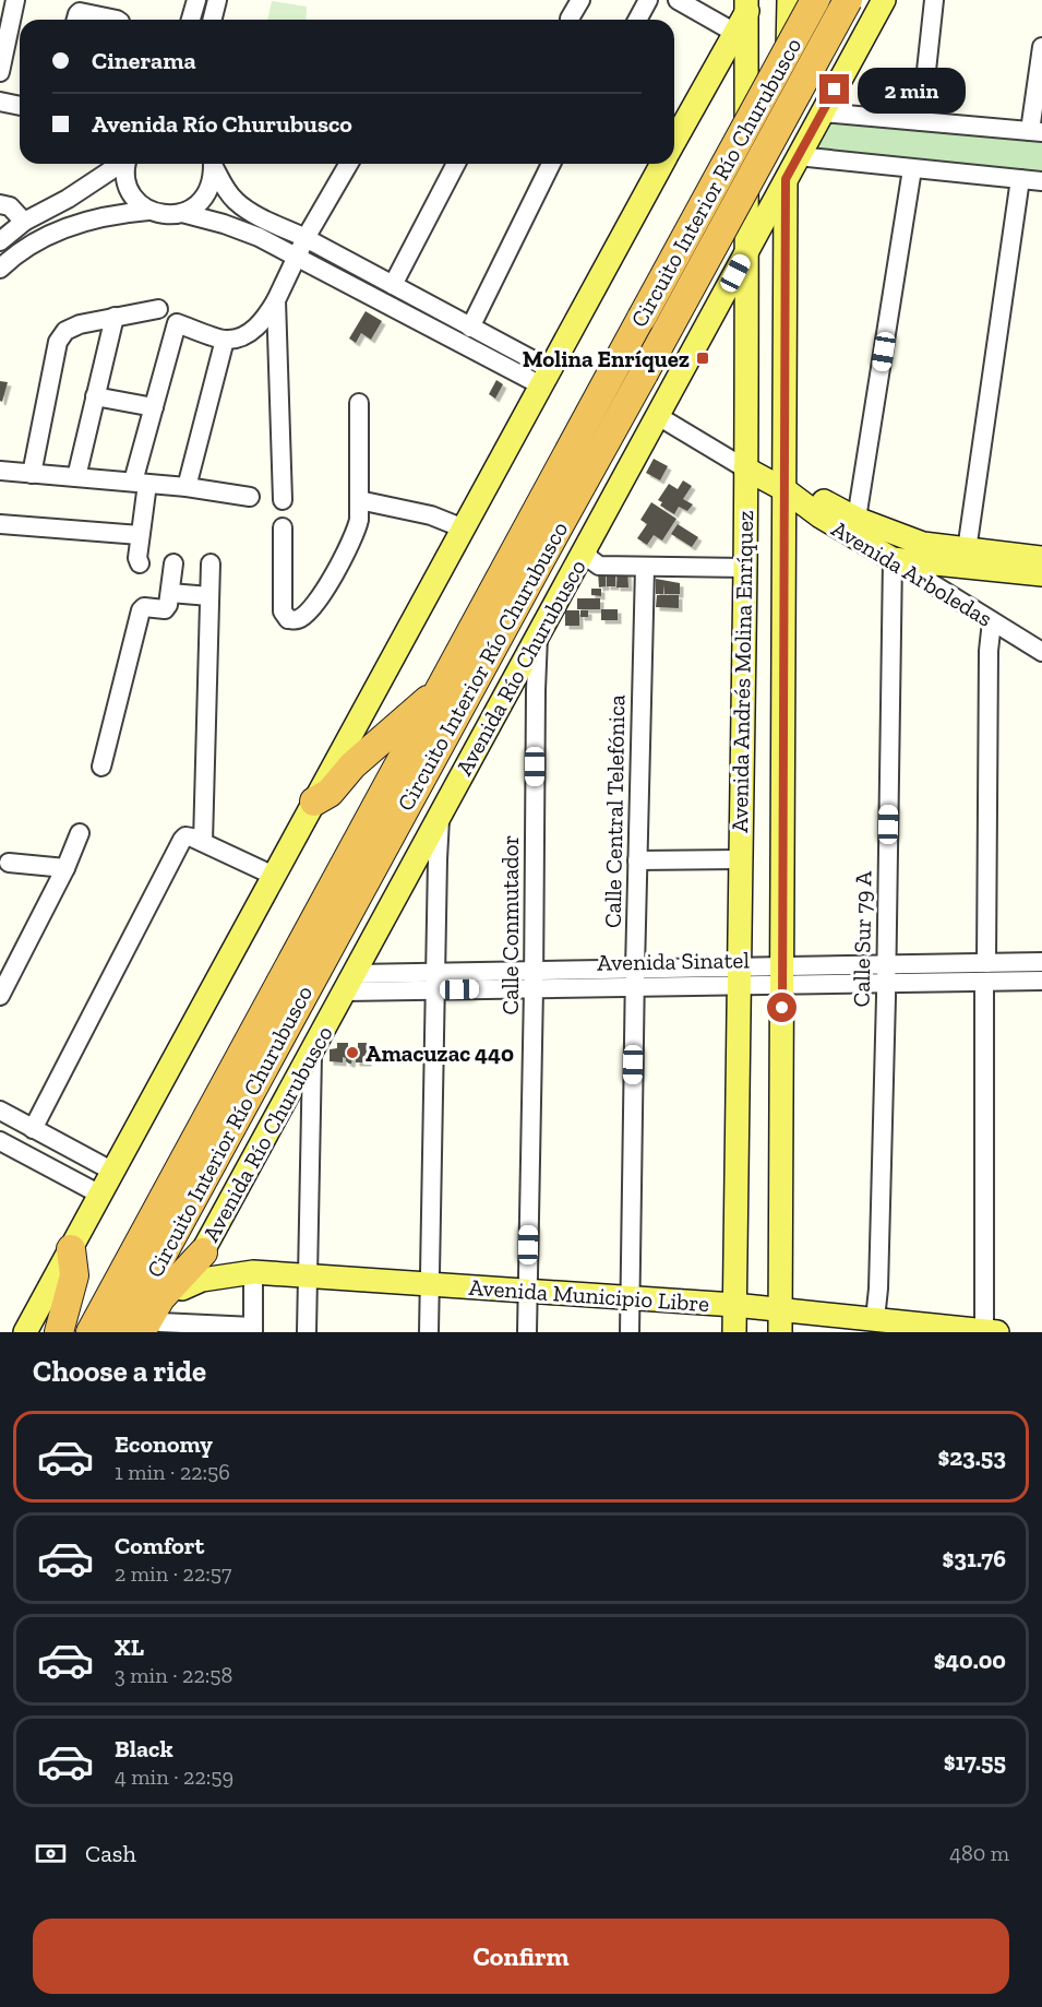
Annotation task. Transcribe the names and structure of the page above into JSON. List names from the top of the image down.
{
  "streets": {
    "highway": ["Circuito Interior Río Churubusco"],
    "main road": [
      "Avenida Arboledas",
      "Avenida Río Churubusco",
      "Avenida Andrés Molina Enríquez",
      "Avenida Municipio Libre"
    ],
    "street": [
      "Calle Central Telefónica",
      "Calle Conmutador",
      "Calle Sur 79 A",
      "Avenida Sinatel"
    ]
  },
  "crossings": [
    ["Avenida Arboledas", "Avenida Río Churubusco"],
    ["Avenida Arboledas", "Avenida Andrés Molina Enríquez"],
    ["Avenida Arboledas", "Calle Sur 79 A"],
    ["Avenida Río Churubusco", "Avenida Andrés Molina Enríquez"],
    ["Avenida Río Churubusco", "Calle Conmutador"],
    ["Avenida Río Churubusco", "Avenida Sinatel"],
    ["Avenida Río Churubusco", "Avenida Municipio Libre"],
    ["Avenida Andrés Molina Enríquez", "Avenida Sinatel"],
    ["Avenida Andrés Molina Enríquez", "Avenida Municipio Libre"],
    ["Calle Central Telefónica", "Avenida Sinatel"],
    ["Calle Central Telefónica", "Avenida Municipio Libre"],
    ["Calle Conmutador", "Avenida Sinatel"],
    ["Calle Conmutador", "Avenida Municipio Libre"],
    ["Calle Sur 79 A", "Avenida Sinatel"],
    ["Calle Sur 79 A", "Avenida Municipio Libre"]
  ],
  "places": {
    "transit": ["Molina Enríquez"],
    "other": ["Amacuzac 440"]
  },
  "page": {
    "banner": ["Cinerama", "Avenida Río Churubusco"],
    "bubble": "2 min",
    "heading": "Choose a ride",
    "list": [
      {
        "name": "Economy",
        "note": "1 min · 22:56",
        "value": "$23.53"
      },
      {
        "name": "Comfort",
        "note": "2 min · 22:57",
        "value": "$31.76"
      },
      {
        "name": "XL",
        "note": "3 min · 22:58",
        "value": "$40.00"
      },
      {
        "name": "Black",
        "note": "4 min · 22:59",
        "value": "$17.55"
      }
    ],
    "pay": ["Cash", "480 m"],
    "buttons": "Confirm"
  }
}
